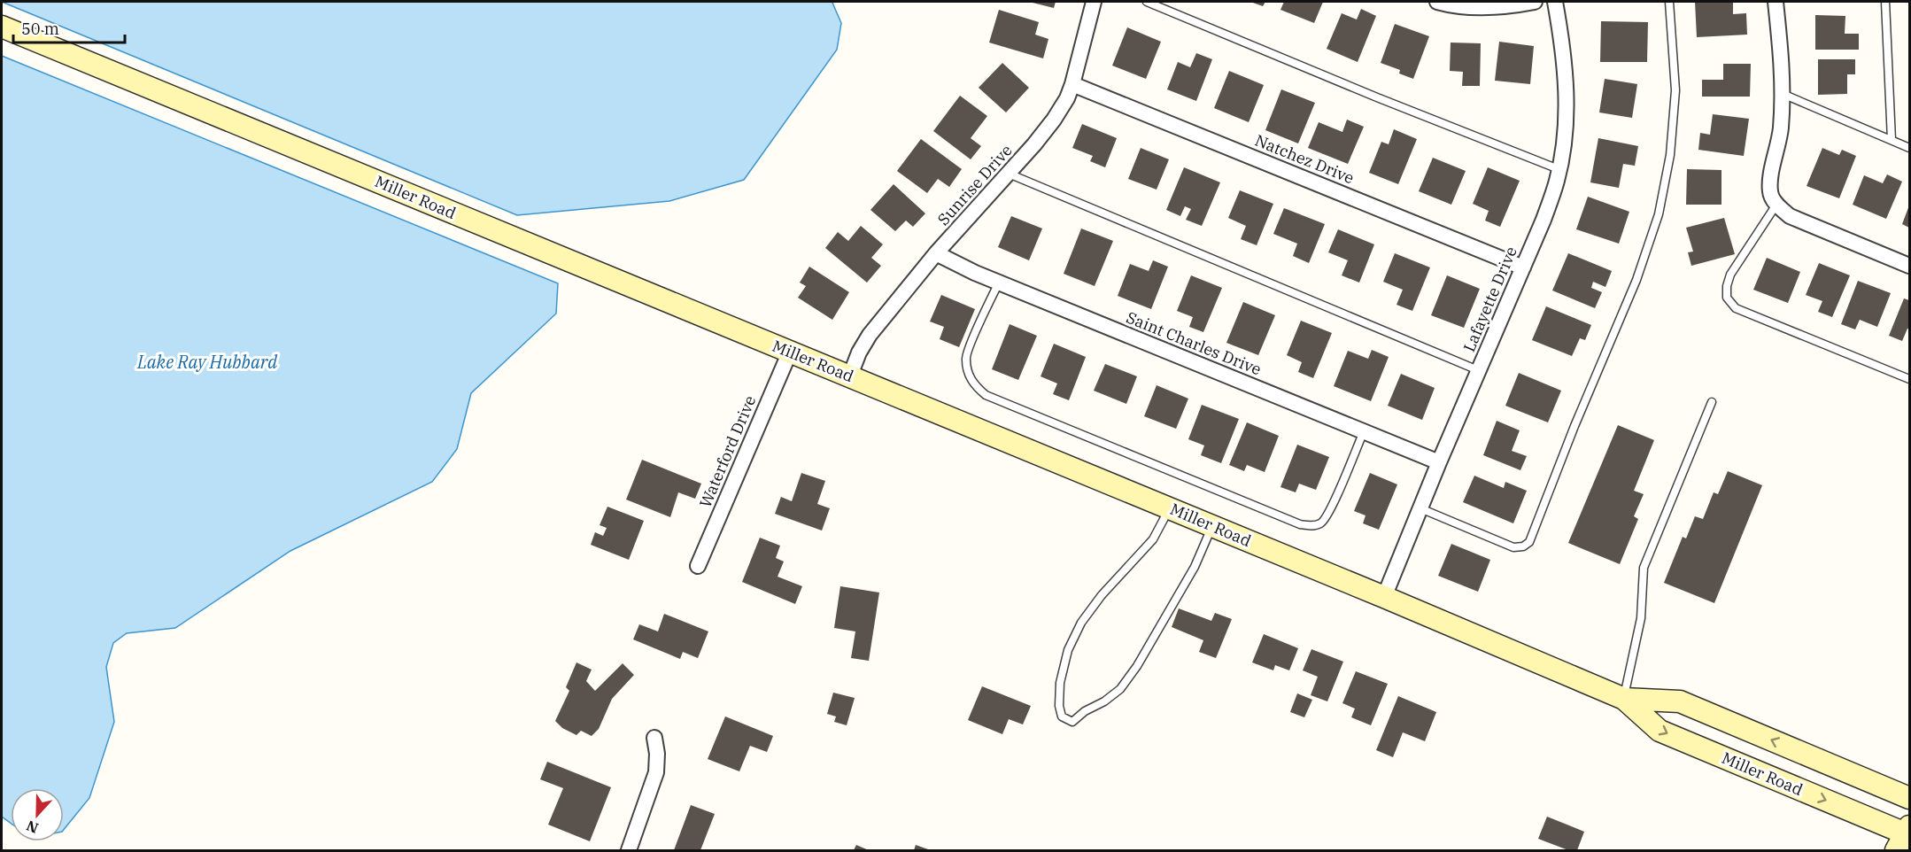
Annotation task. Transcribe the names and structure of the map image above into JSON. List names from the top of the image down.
{
  "streets": {
    "main road": ["Miller Road"],
    "street": [
      "Natchez Drive",
      "Sunrise Drive",
      "Lafayette Drive",
      "Saint Charles Drive",
      "Waterford Drive"
    ]
  },
  "crossings": [
    ["Natchez Drive", "Sunrise Drive"],
    ["Natchez Drive", "Lafayette Drive"],
    ["Sunrise Drive", "Miller Road"],
    ["Sunrise Drive", "Saint Charles Drive"],
    ["Miller Road", "Lafayette Drive"],
    ["Miller Road", "Waterford Drive"],
    ["Lafayette Drive", "Saint Charles Drive"]
  ],
  "water": ["Lake Ray Hubbard"],
  "scale_bar": "50 m",
  "north": "bottom"
}
